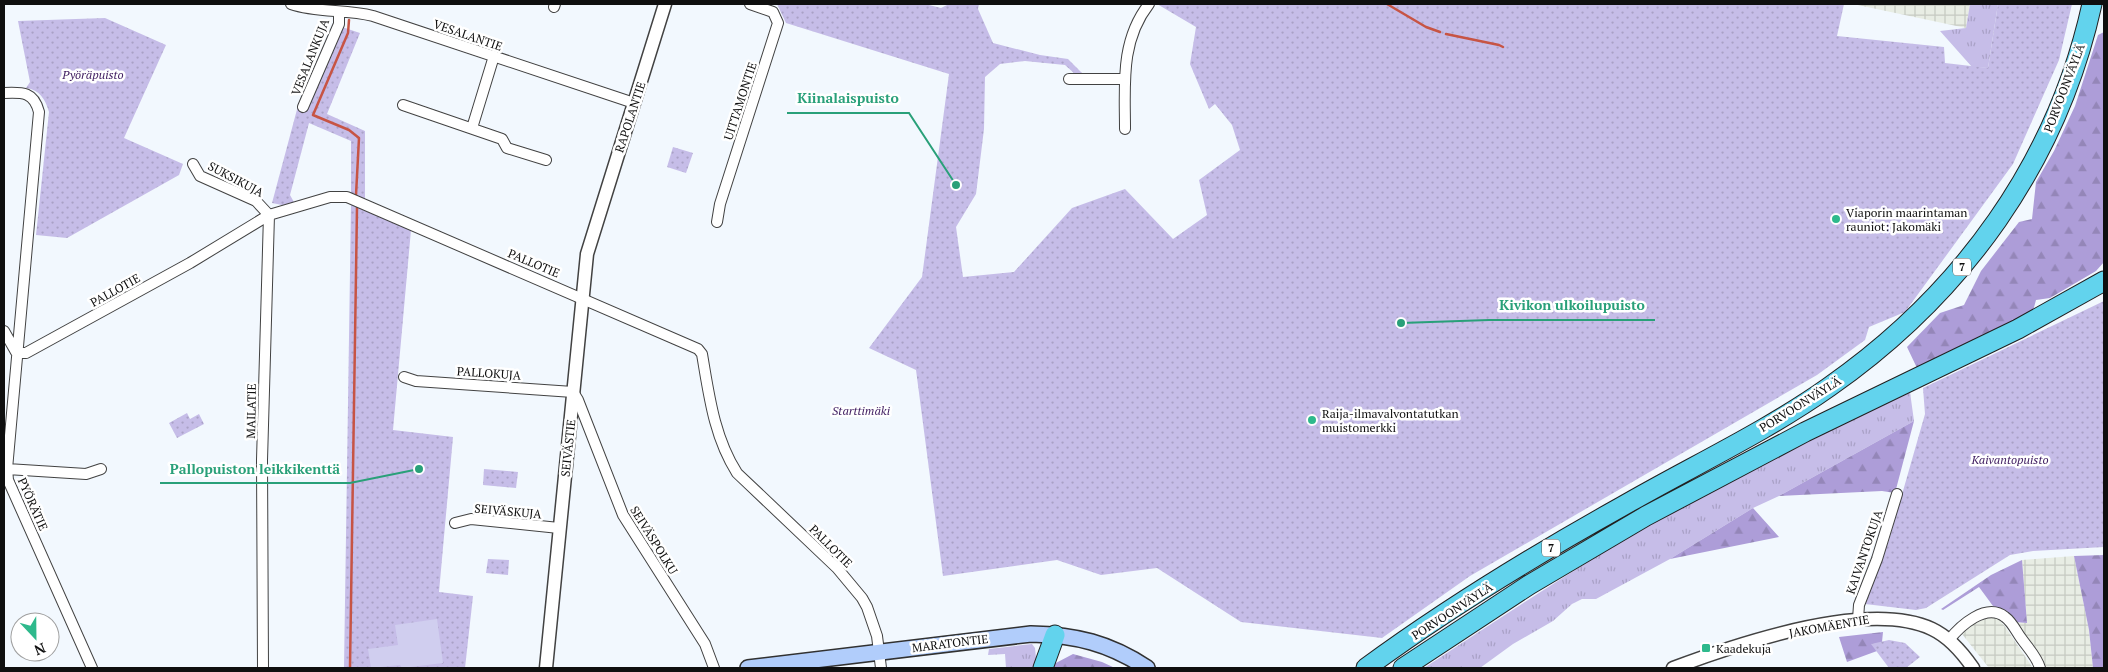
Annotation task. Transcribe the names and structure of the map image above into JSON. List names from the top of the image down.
{
  "streets": {
    "highway": ["PORVOONVÄYLÄ", "7"],
    "main road": ["MARATONTIE"],
    "street": [
      "VESALANTIE",
      "VESALANKUJA",
      "UITTAMONTIE",
      "RAPOLANTIE",
      "SUKSIKUJA",
      "PALLOTIE",
      "PALLOKUJA",
      "MAILATIE",
      "SEIVÄSTIE",
      "PYÖRÄTIE",
      "SEIVÄSKUJA",
      "SEIVÄSPOLKU",
      "KAIVANTOKUJA",
      "JAKOMÄENTIE"
    ]
  },
  "crossings": [
    ["VESALANTIE", "RAPOLANTIE"],
    ["RAPOLANTIE", "SEIVÄSTIE"],
    ["SUKSIKUJA", "PALLOTIE"],
    ["SUKSIKUJA", "MAILATIE"],
    ["PALLOTIE", "MAILATIE"],
    ["PALLOTIE", "SEIVÄSTIE"],
    ["PALLOTIE", "PYÖRÄTIE"],
    ["PALLOTIE", "MARATONTIE"],
    ["PALLOKUJA", "SEIVÄSTIE"],
    ["PALLOKUJA", "SEIVÄSPOLKU"],
    ["SEIVÄSTIE", "SEIVÄSKUJA"],
    ["SEIVÄSTIE", "SEIVÄSPOLKU"],
    ["KAIVANTOKUJA", "JAKOMÄENTIE"]
  ],
  "parks": ["Pyöräpuisto", "Starttimäki", "Kaivantopuisto"],
  "places": {
    "other": [
      "Kiinalaispuisto",
      "Viaporin maarintaman rauniot: Jakomäki",
      "Kivikon ulkoilupuisto",
      "Raija-ilmavalvontatutkan muistomerkki",
      "Pallopuiston leikkikenttä"
    ],
    "transit": ["Kaadekuja"]
  },
  "north": "bottom"
}
